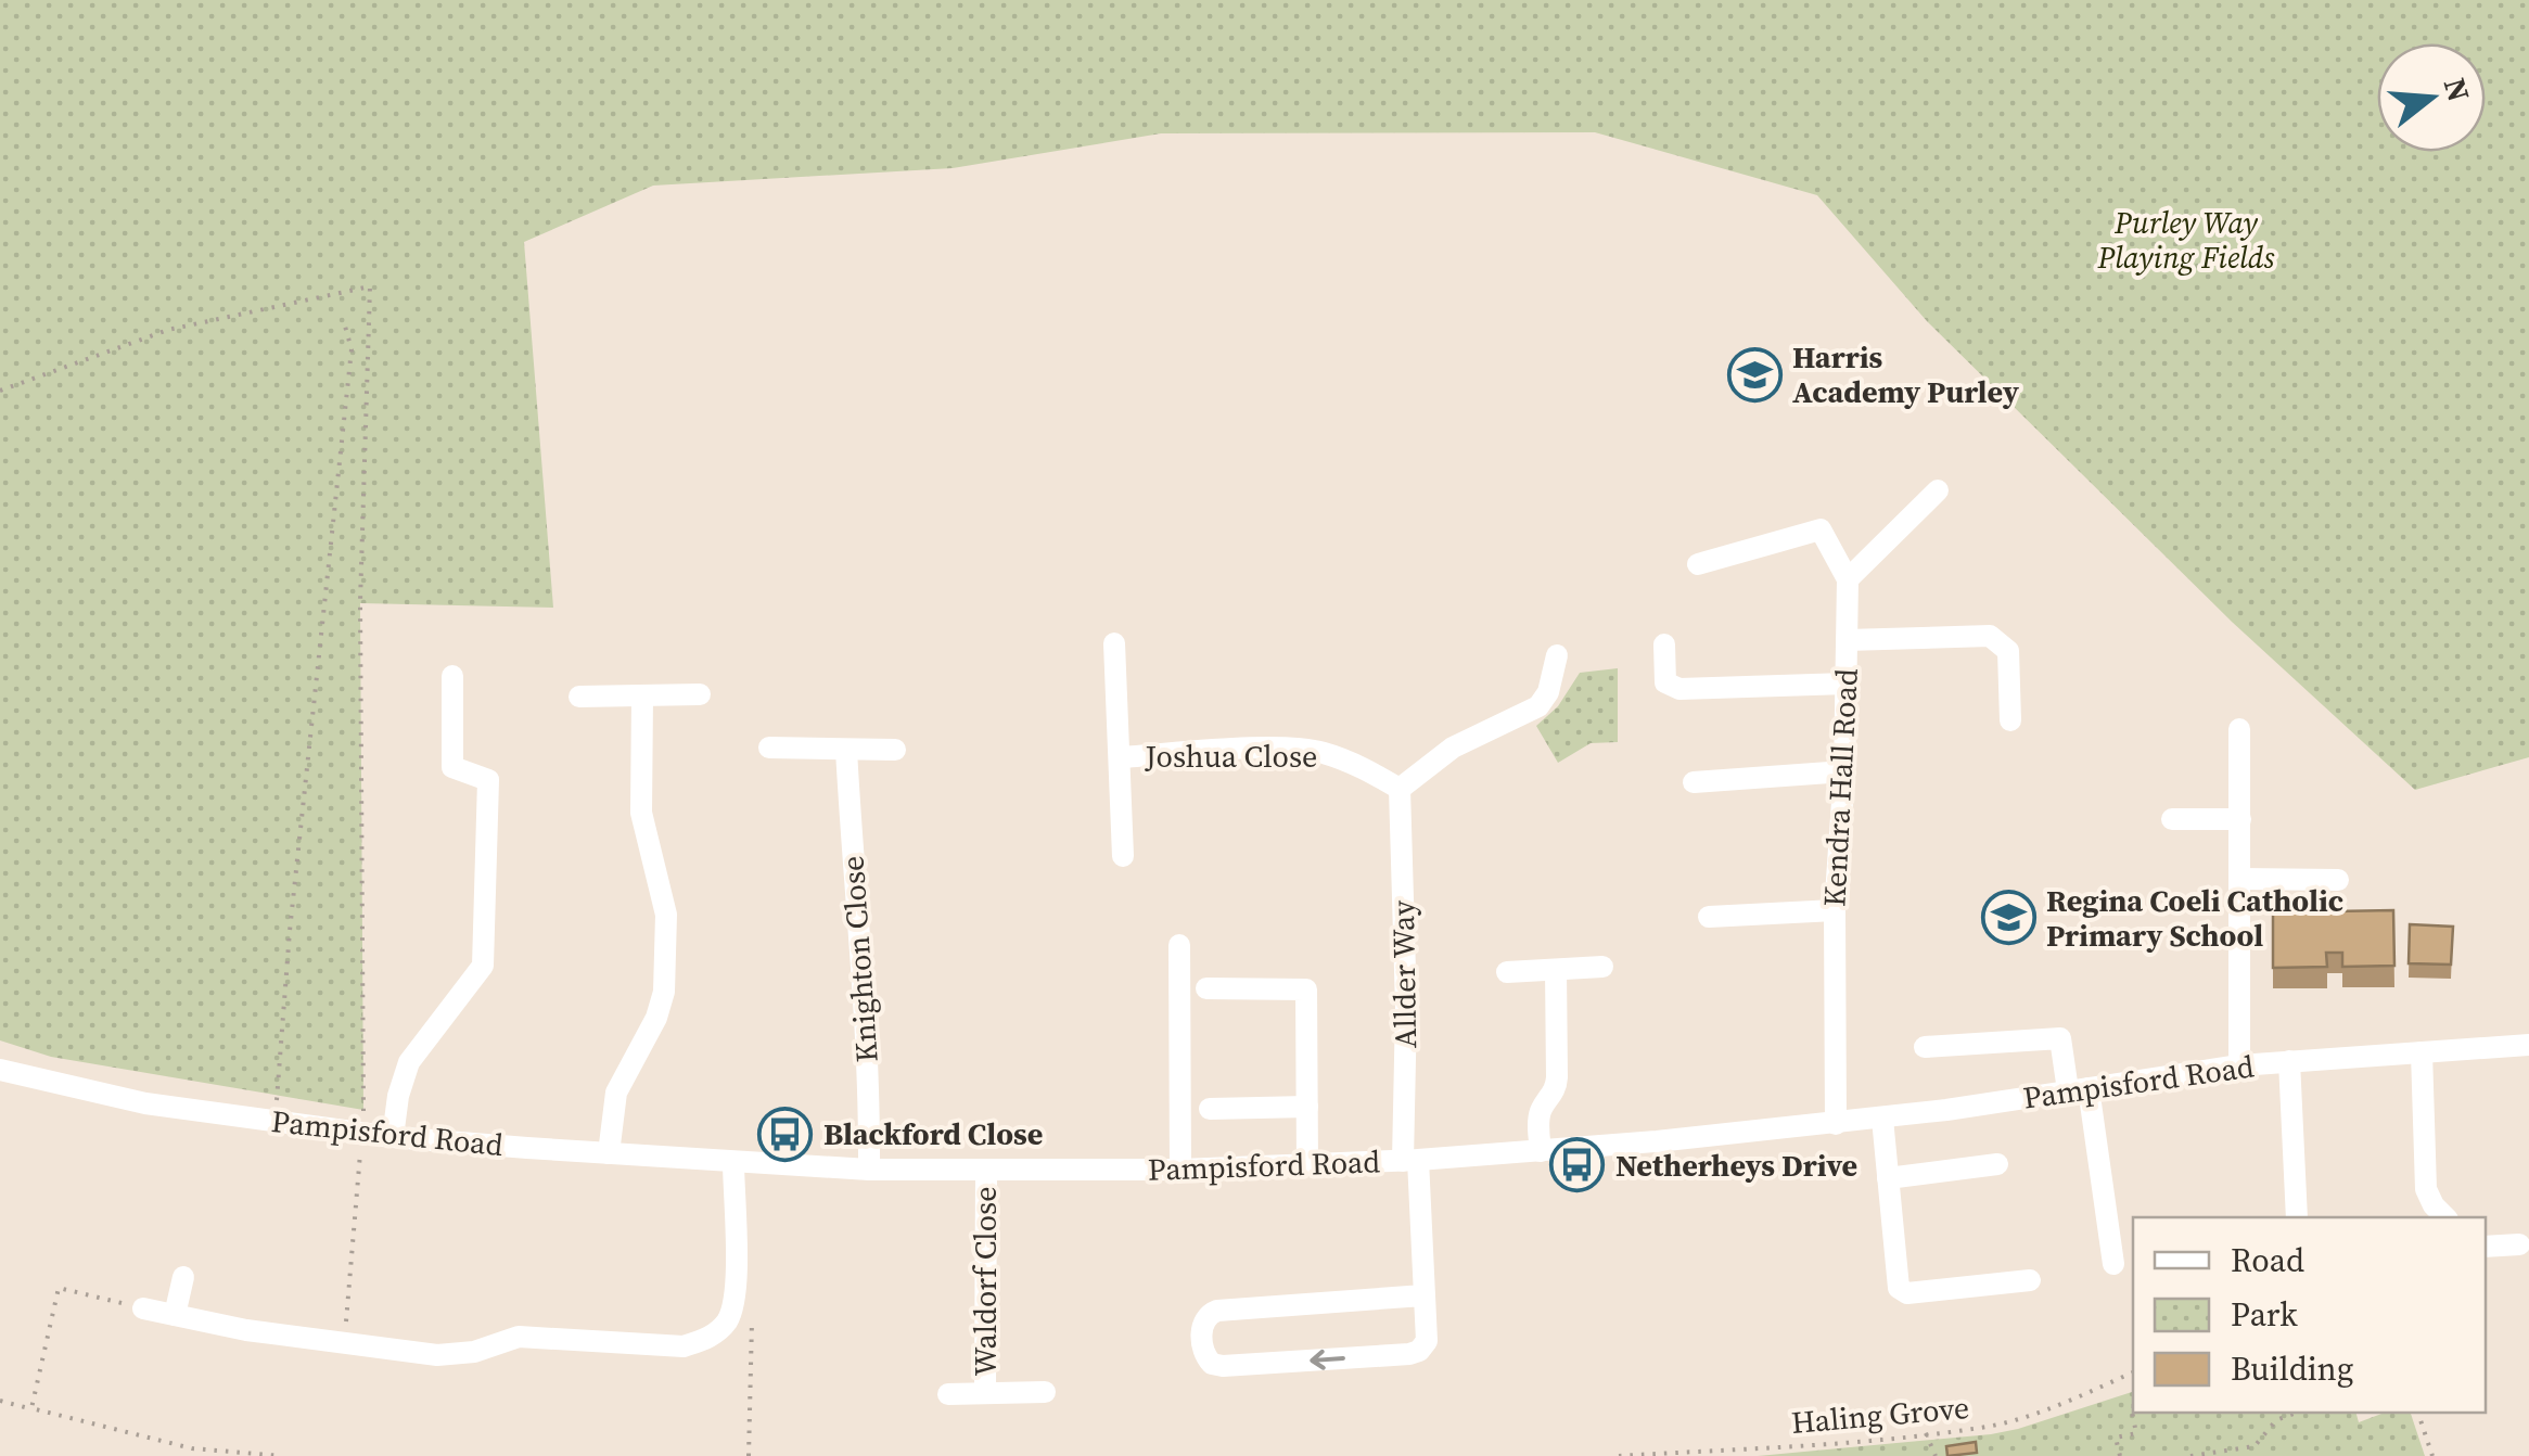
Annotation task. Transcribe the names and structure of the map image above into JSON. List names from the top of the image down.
{
  "streets": {
    "street": [
      "Joshua Close",
      "Kendra Hall Road",
      "Knighton Close",
      "Allder Way",
      "Pampisford Road",
      "Waldorf Close"
    ],
    "path": ["Haling Grove"]
  },
  "crossings": [
    ["Joshua Close", "Allder Way"],
    ["Kendra Hall Road", "Pampisford Road"],
    ["Knighton Close", "Pampisford Road"],
    ["Allder Way", "Pampisford Road"],
    ["Pampisford Road", "Waldorf Close"]
  ],
  "parks": ["Purley Way Playing Fields"],
  "places": {
    "school or university": ["Harris Academy Purley", "Regina Coeli Catholic Primary School"],
    "bus stop": ["Blackford Close", "Netherheys Drive"]
  },
  "legend": ["Road", "Park", "Building"],
  "north": "right"
}
